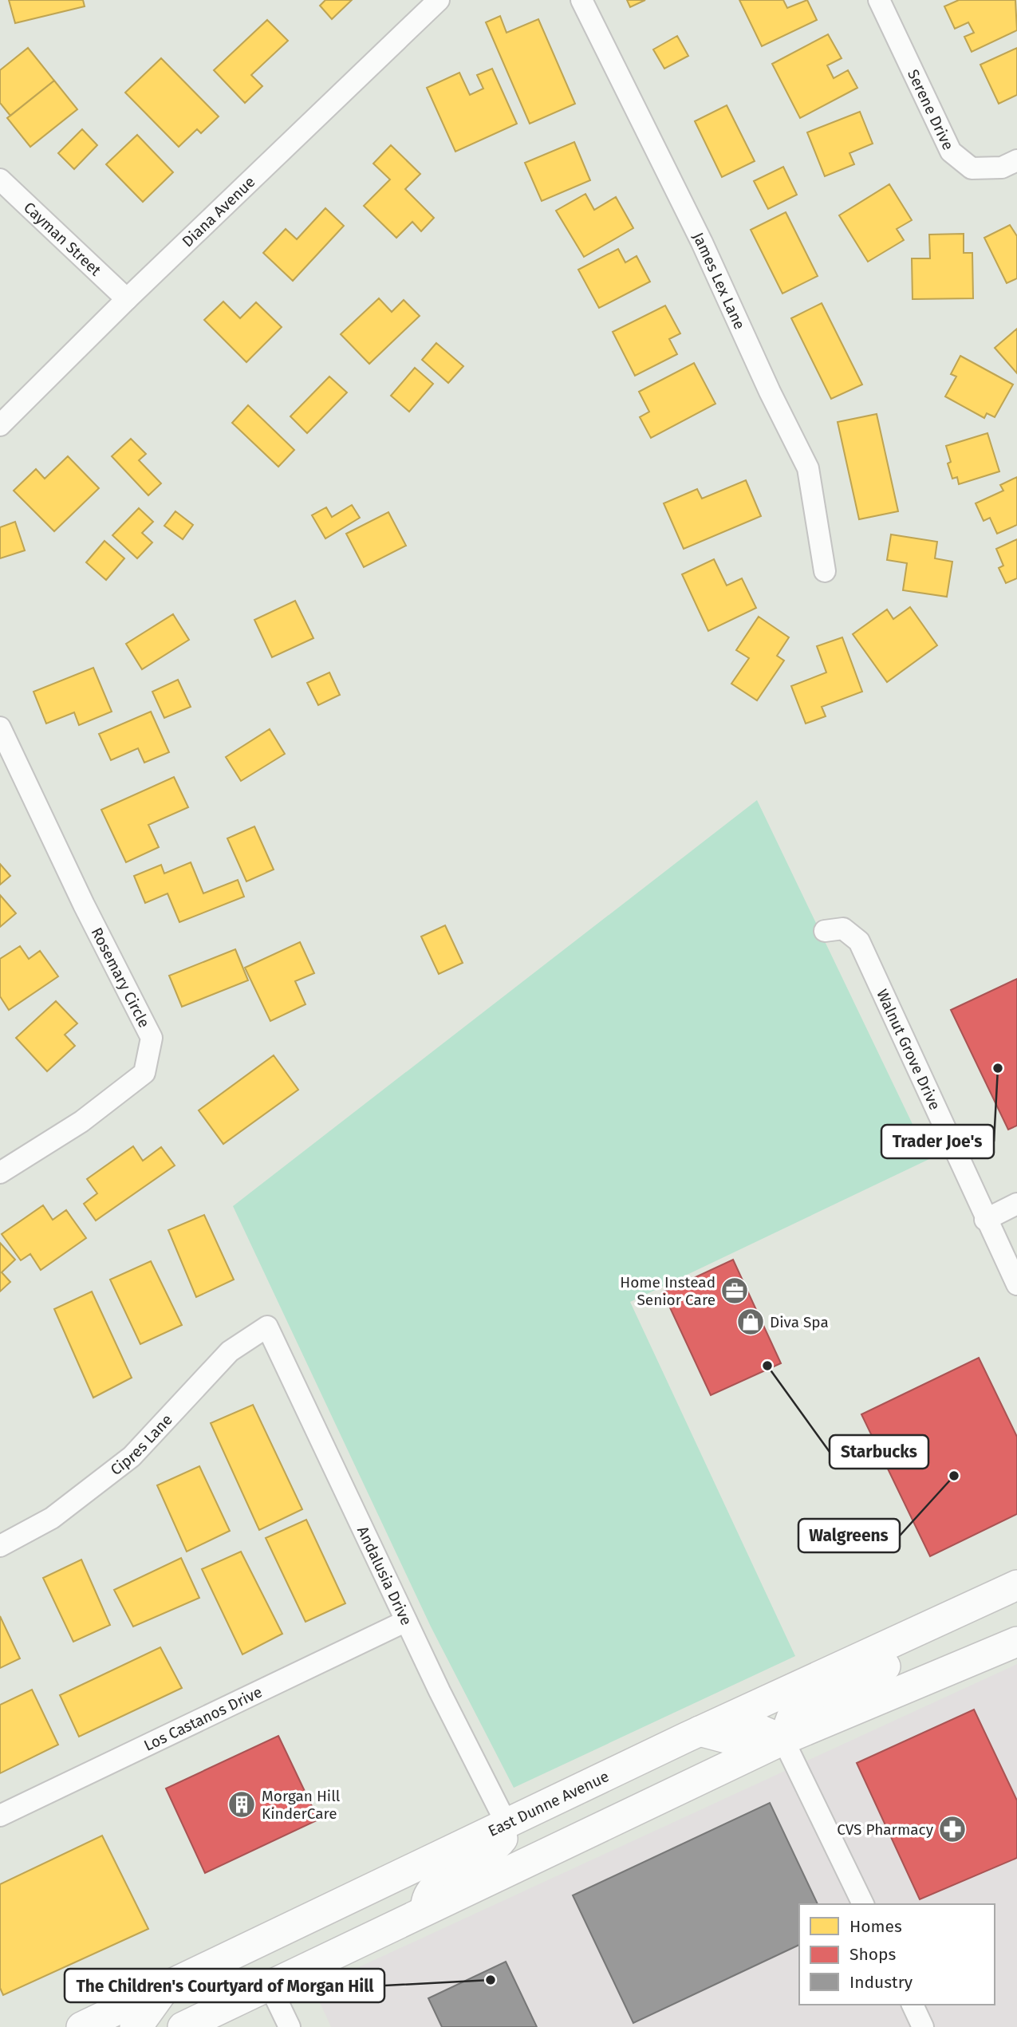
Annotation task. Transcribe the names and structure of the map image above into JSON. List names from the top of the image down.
{
  "streets": {
    "main road": ["East Dunne Avenue"],
    "street": [
      "Serene Drive",
      "Diana Avenue",
      "Cayman Street",
      "James Lex Lane",
      "Rosemary Circle",
      "Walnut Grove Drive",
      "Cipres Lane",
      "Andalusia Drive",
      "Los Castanos Drive"
    ]
  },
  "crossings": [
    ["Diana Avenue", "Cayman Street"],
    ["Cipres Lane", "Andalusia Drive"],
    ["Andalusia Drive", "Los Castanos Drive"],
    ["Andalusia Drive", "East Dunne Avenue"]
  ],
  "places": {
    "other": [
      "Trader Joe's",
      "Starbucks",
      "Walgreens",
      "The Children's Courtyard of Morgan Hill"
    ],
    "office": ["Home Instead Senior Care"],
    "shop": ["Diva Spa"],
    "building": ["Morgan Hill KinderCare"],
    "pharmacy": ["CVS Pharmacy"]
  },
  "legend": ["Homes", "Shops", "Industry"]
}
